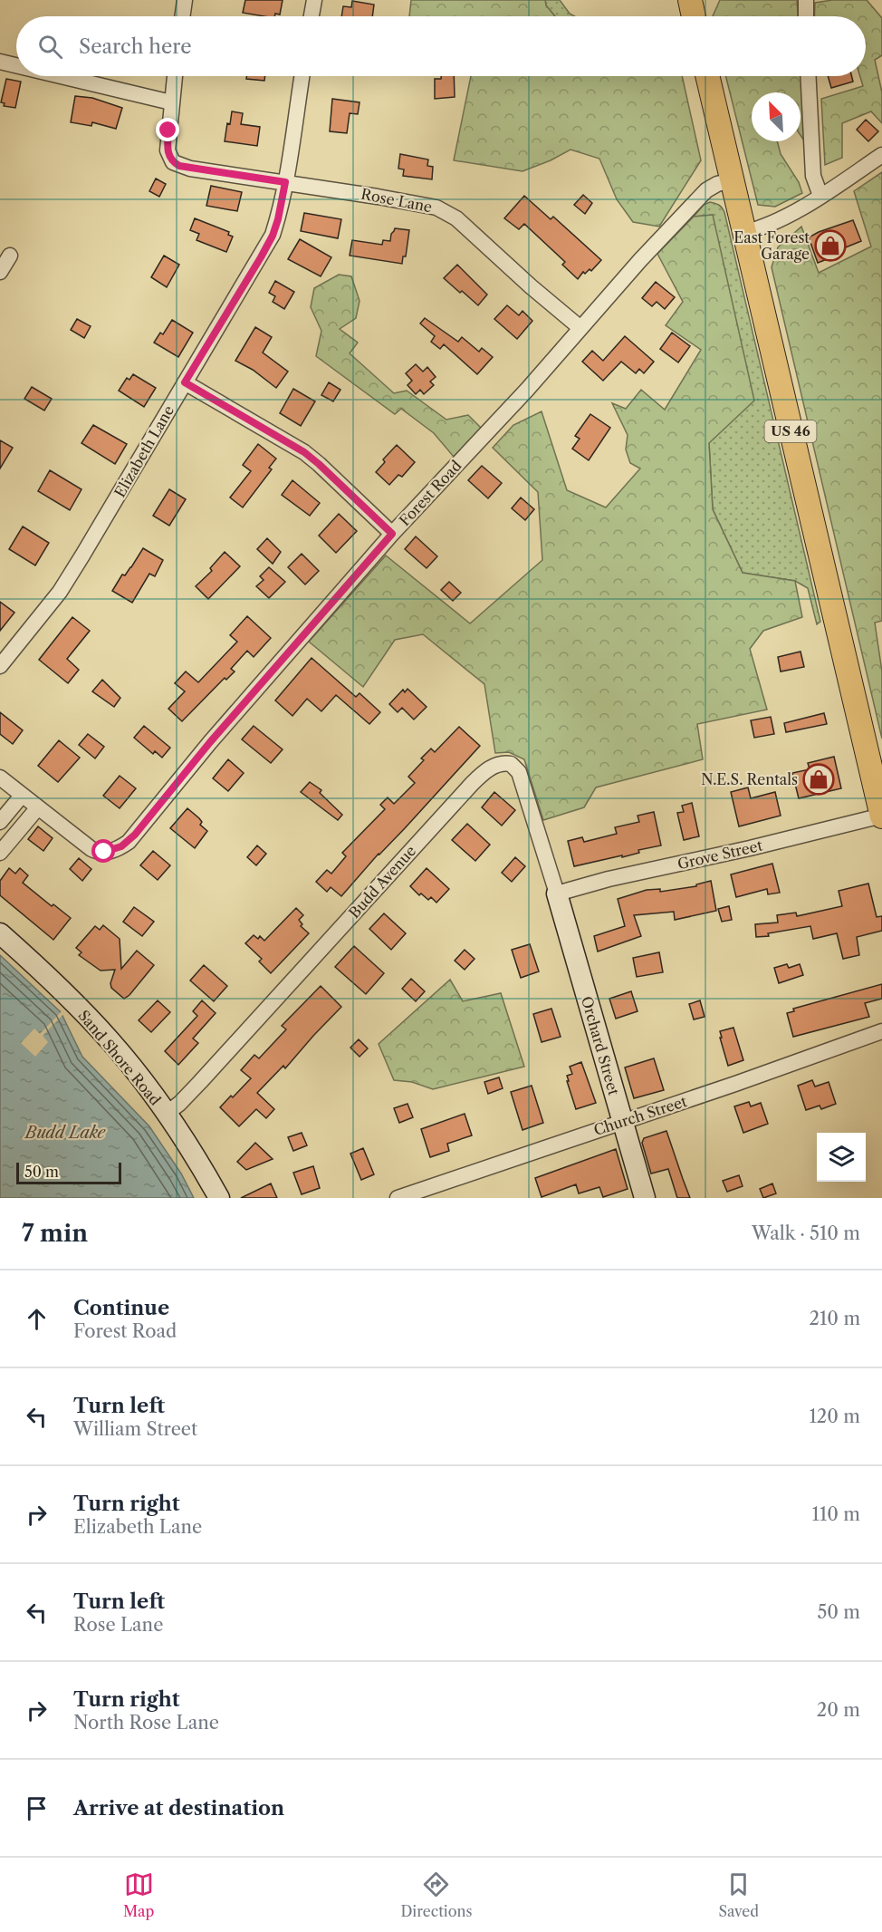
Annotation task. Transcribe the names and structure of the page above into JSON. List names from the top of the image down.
{
  "streets": {
    "main road": ["US 46"],
    "street": [
      "Rose Lane",
      "Elizabeth Lane",
      "Forest Road",
      "Grove Street",
      "Budd Avenue",
      "Orchard Street",
      "Sand Shore Road",
      "Church Street"
    ]
  },
  "crossings": [
    ["Rose Lane", "Elizabeth Lane"],
    ["Rose Lane", "Forest Road"],
    ["US 46", "Forest Road"],
    ["US 46", "Grove Street"],
    ["Grove Street", "Budd Avenue"],
    ["Grove Street", "Orchard Street"],
    ["Budd Avenue", "Orchard Street"],
    ["Budd Avenue", "Sand Shore Road"],
    ["Orchard Street", "Church Street"]
  ],
  "water": ["Budd Lake"],
  "places": {
    "shop": ["East Forest Garage", "N.E.S. Rentals"]
  },
  "scale_bar": "50 m",
  "north": "top left",
  "page": {
    "search": "Search here",
    "scale": "50 m",
    "heading": ["7 min", "Walk · 510 m"],
    "list": [
      ["Continue", "Forest Road", "210 m"],
      ["Turn left", "William Street", "120 m"],
      ["Turn right", "Elizabeth Lane", "110 m"],
      ["Turn left", "Rose Lane", "50 m"],
      ["Turn right", "North Rose Lane", "20 m"],
      "Arrive at destination"
    ],
    "nav": ["Map", "Directions", "Saved"]
  }
}
